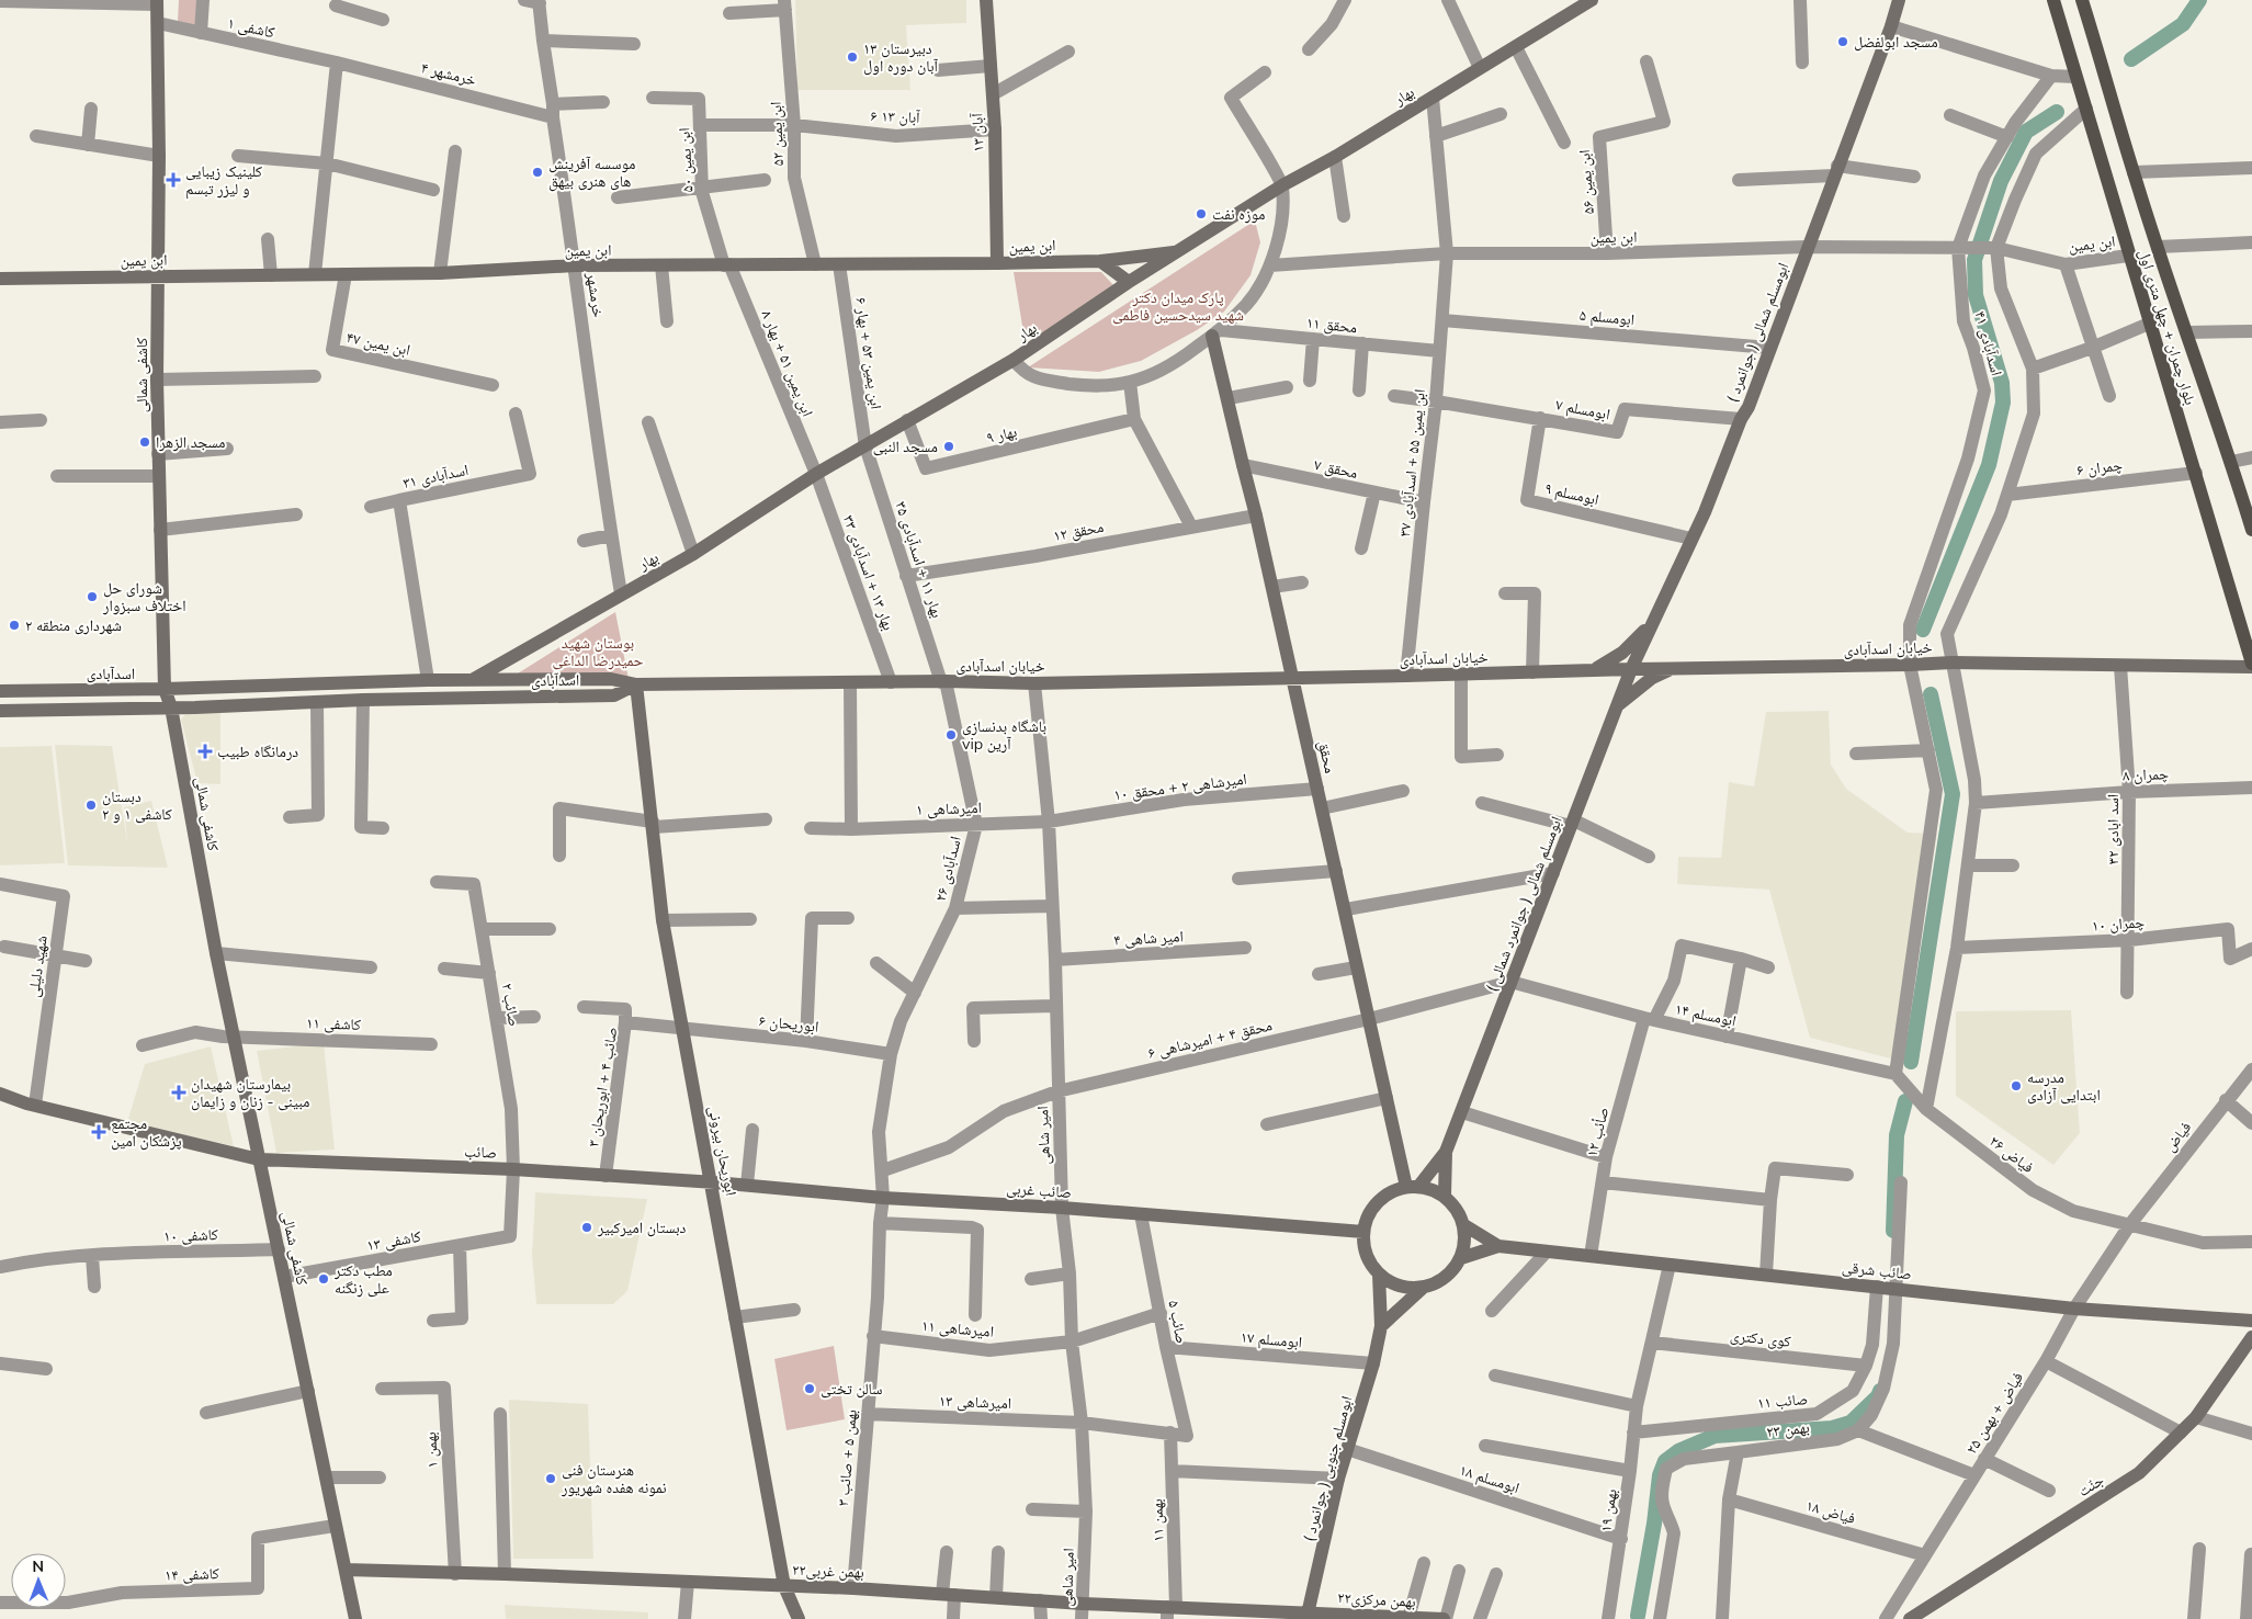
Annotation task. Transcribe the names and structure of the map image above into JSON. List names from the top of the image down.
{
  "streets": {
    "main road": [
      "بهار",
      "۱۳ آبان",
      "ابن یمین",
      "بلوار چمران + چهل متری اول",
      "ابومسلم شمالی ( جوانمرد )",
      "کاشفی شمالی",
      "خیابان اسدآبادی",
      "اسدآبادی",
      "محقق",
      "ابومسلم شمالی ( جوانمرد شمالی )",
      "ابوریحان بیرونی",
      "صائب",
      "صائب غربی",
      "صائب شرقی",
      "ابومسلم جنوبی ( جوانمرد )",
      "جنّت",
      "۲۲بهمن غربی",
      "۲۲بهمن مرکزی"
    ],
    "street": [
      "کاشفی ۱",
      "خرمشهر ۴",
      "۶ آبان ۱۳",
      "ابن یمین ۵۲",
      "ابن یمین ۵۰",
      "ابن یمین ۵۶",
      "خرمشهر",
      "ابومسلم ۵",
      "محقق ۱۱",
      "ابن یمین ۴۷",
      "اسدآبادی ۴۱",
      "ابن یمین ۵۳ + بهار ۶",
      "ابن یمین ۵۱ + بهار ۸",
      "ابومسلم ۷",
      "بهار ۹",
      "ابن یمین ۵۵ + اسدآبادی ۳۷",
      "چمران ۶",
      "محقق ۷",
      "اسدآبادی ۳۱",
      "ابومسلم ۹",
      "محقق ۱۲",
      "بهار ۱۱ + اسدآبادی ۳۵",
      "بهار ۱۳ + اسدآبادی ۳۳",
      "چمران ۸",
      "امیرشاهی ۲ + محقق ۱۰",
      "امیرشاهی ۱",
      "اسد ابادی ۳۲",
      "اسدآبادی ۲۶",
      "چمران ۱۰",
      "امیر شاهی ۴",
      "شهید دلیلی",
      "صائب ۲",
      "ابومسلم ۱۴",
      "کاشفی ۱۱",
      "ابوریحان ۶",
      "محقق ۴ + امیرشاهی ۶",
      "صائب ۴ + ابوریحان ۳",
      "صأئب ۱۲",
      "امیر شاهی",
      "فیاض",
      "فیاض ۲۶",
      "کاشفی ۱۰",
      "کاشفی ۱۳",
      "صائب ۵",
      "امیرشاهی ۱۱",
      "کوی دکتری",
      "ابومسلم ۱۷",
      "صائب ۱۱",
      "امیرشاهی ۱۳",
      "فیاض + بهمن ۲۵",
      "بهمن ۲۳",
      "بهمن ۱",
      "بهمن ۵ + صائب ۳",
      "ابومسلم ۱۸",
      "بهمن ۱۹",
      "فیاض ۱۸",
      "بهمن ۱۱",
      "کاشفی ۱۴"
    ]
  },
  "crossings": [
    ["کاشفی ۱", "خرمشهر ۴"],
    ["کاشفی ۱", "کاشفی شمالی"],
    ["خرمشهر ۴", "خرمشهر"],
    ["بهار", "ابن یمین"],
    ["بهار", "خرمشهر"],
    ["بهار", "ابن یمین ۵۳ + بهار ۶"],
    ["بهار", "ابن یمین ۵۱ + بهار ۸"],
    ["بهار", "بهار ۹"],
    ["بهار", "ابن یمین ۵۵ + اسدآبادی ۳۷"],
    ["بهار", "بهار ۱۱ + اسدآبادی ۳۵"],
    ["بهار", "بهار ۱۳ + اسدآبادی ۳۳"],
    ["بهار", "اسدآبادی"],
    ["۶ آبان ۱۳", "۱۳ آبان"],
    ["۶ آبان ۱۳", "ابن یمین ۵۲"],
    ["۶ آبان ۱۳", "ابن یمین ۵۰"],
    ["۱۳ آبان", "ابن یمین"],
    ["ابن یمین ۵۲", "ابن یمین"],
    ["ابن یمین ۵۰", "ابن یمین"],
    ["ابن یمین ۵۰", "ابن یمین ۵۱ + بهار ۸"],
    ["ابن یمین ۵۶", "ابن یمین"],
    ["ابن یمین", "خرمشهر"],
    ["ابن یمین", "بلوار چمران + چهل متری اول"],
    ["ابن یمین", "ابومسلم شمالی ( جوانمرد )"],
    ["ابن یمین", "ابن یمین ۴۷"],
    ["ابن یمین", "اسدآبادی ۴۱"],
    ["ابن یمین", "ابن یمین ۵۳ + بهار ۶"],
    ["ابن یمین", "ابن یمین ۵۱ + بهار ۸"],
    ["ابن یمین", "کاشفی شمالی"],
    ["ابن یمین", "ابن یمین ۵۵ + اسدآبادی ۳۷"],
    ["ابومسلم ۵", "ابومسلم شمالی ( جوانمرد )"],
    ["ابومسلم ۵", "ابن یمین ۵۵ + اسدآبادی ۳۷"],
    ["محقق ۱۱", "ابن یمین ۵۵ + اسدآبادی ۳۷"],
    ["محقق ۱۱", "محقق"],
    ["بلوار چمران + چهل متری اول", "چمران ۶"],
    ["بلوار چمران + چهل متری اول", "خیابان اسدآبادی"],
    ["ابومسلم شمالی ( جوانمرد )", "ابومسلم ۷"],
    ["ابومسلم شمالی ( جوانمرد )", "ابومسلم ۹"],
    ["ابومسلم شمالی ( جوانمرد )", "خیابان اسدآبادی"],
    ["ابومسلم شمالی ( جوانمرد )", "ابومسلم شمالی ( جوانمرد شمالی )"],
    ["اسدآبادی ۴۱", "خیابان اسدآبادی"],
    ["اسدآبادی ۴۱", "ابومسلم ۱۴"],
    ["اسدآبادی ۴۱", "فیاض ۲۶"],
    ["ابن یمین ۵۳ + بهار ۶", "بهار ۱۱ + اسدآبادی ۳۵"],
    ["ابن یمین ۵۱ + بهار ۸", "بهار ۱۳ + اسدآبادی ۳۳"],
    ["کاشفی شمالی", "اسدآبادی"],
    ["کاشفی شمالی", "کاشفی ۱۱"],
    ["کاشفی شمالی", "صائب"],
    ["کاشفی شمالی", "کاشفی ۱۰"],
    ["کاشفی شمالی", "کاشفی ۱۳"],
    ["کاشفی شمالی", "۲۲بهمن غربی"],
    ["کاشفی شمالی", "کاشفی ۱۴"],
    ["ابومسلم ۷", "ابن یمین ۵۵ + اسدآبادی ۳۷"],
    ["ابومسلم ۷", "ابومسلم ۹"],
    ["ابن یمین ۵۵ + اسدآبادی ۳۷", "محقق ۷"],
    ["ابن یمین ۵۵ + اسدآبادی ۳۷", "خیابان اسدآبادی"],
    ["محقق ۷", "محقق"],
    ["اسدآبادی ۳۱", "اسدآبادی"],
    ["محقق ۱۲", "بهار ۱۱ + اسدآبادی ۳۵"],
    ["محقق ۱۲", "محقق"],
    ["بهار ۱۱ + اسدآبادی ۳۵", "خیابان اسدآبادی"],
    ["بهار ۱۱ + اسدآبادی ۳۵", "اسدآبادی ۲۶"],
    ["بهار ۱۳ + اسدآبادی ۳۳", "خیابان اسدآبادی"],
    ["خیابان اسدآبادی", "اسدآبادی"],
    ["خیابان اسدآبادی", "محقق"],
    ["خیابان اسدآبادی", "اسد ابادی ۳۲"],
    ["خیابان اسدآبادی", "اسدآبادی ۲۶"],
    ["خیابان اسدآبادی", "ابومسلم شمالی ( جوانمرد شمالی )"],
    ["خیابان اسدآبادی", "امیر شاهی"],
    ["خیابان اسدآبادی", "ابوریحان بیرونی"],
    ["اسدآبادی", "ابوریحان بیرونی"],
    ["محقق", "امیرشاهی ۲ + محقق ۱۰"],
    ["محقق", "محقق ۴ + امیرشاهی ۶"],
    ["محقق", "صائب غربی"],
    ["چمران ۸", "اسد ابادی ۳۲"],
    ["امیرشاهی ۲ + محقق ۱۰", "امیرشاهی ۱"],
    ["امیرشاهی ۲ + محقق ۱۰", "امیر شاهی"],
    ["امیرشاهی ۱", "اسدآبادی ۲۶"],
    ["امیرشاهی ۱", "امیر شاهی"],
    ["اسد ابادی ۳۲", "چمران ۱۰"],
    ["اسدآبادی ۲۶", "ابوریحان ۶"],
    ["اسدآبادی ۲۶", "محقق ۴ + امیرشاهی ۶"],
    ["اسدآبادی ۲۶", "بهمن ۵ + صائب ۳"],
    ["ابومسلم شمالی ( جوانمرد شمالی )", "ابومسلم ۱۴"],
    ["ابومسلم شمالی ( جوانمرد شمالی )", "محقق ۴ + امیرشاهی ۶"],
    ["امیر شاهی ۴", "امیر شاهی"],
    ["شهید دلیلی", "صائب"],
    ["صائب ۲", "صائب"],
    ["صائب ۲", "کاشفی ۱۳"],
    ["ابومسلم ۱۴", "محقق ۴ + امیرشاهی ۶"],
    ["ابومسلم ۱۴", "صأئب ۱۲"],
    ["ابومسلم ۱۴", "فیاض ۲۶"],
    ["ابوریحان ۶", "صائب ۴ + ابوریحان ۳"],
    ["ابوریحان ۶", "ابوریحان بیرونی"],
    ["محقق ۴ + امیرشاهی ۶", "امیر شاهی"],
    ["محقق ۴ + امیرشاهی ۶", "بهمن ۵ + صائب ۳"],
    ["صائب ۴ + ابوریحان ۳", "ابوریحان بیرونی"],
    ["صائب ۴ + ابوریحان ۳", "صائب"],
    ["صأئب ۱۲", "صائب شرقی"],
    ["امیر شاهی", "صائب غربی"],
    ["امیر شاهی", "امیرشاهی ۱۱"],
    ["امیر شاهی", "امیرشاهی ۱۳"],
    ["امیر شاهی", "۲۲بهمن غربی"],
    ["فیاض", "فیاض ۲۶"],
    ["فیاض", "فیاض + بهمن ۲۵"],
    ["ابوریحان بیرونی", "صائب"],
    ["ابوریحان بیرونی", "صائب غربی"],
    ["ابوریحان بیرونی", "۲۲بهمن غربی"],
    ["صائب", "صائب غربی"],
    ["فیاض ۲۶", "فیاض + بهمن ۲۵"],
    ["صائب غربی", "صائب ۵"],
    ["صائب غربی", "بهمن ۵ + صائب ۳"],
    ["صائب شرقی", "صائب ۱۱"],
    ["صائب شرقی", "فیاض + بهمن ۲۵"],
    ["صائب شرقی", "بهمن ۱۹"],
    ["صائب ۵", "امیرشاهی ۱۱"],
    ["صائب ۵", "ابومسلم ۱۷"],
    ["صائب ۵", "امیرشاهی ۱۳"],
    ["امیرشاهی ۱۱", "بهمن ۵ + صائب ۳"],
    ["کوی دکتری", "صائب ۱۱"],
    ["کوی دکتری", "بهمن ۱۹"],
    ["ابومسلم ۱۷", "ابومسلم جنوبی ( جوانمرد )"],
    ["صائب ۱۱", "بهمن ۱۹"],
    ["امیرشاهی ۱۳", "بهمن ۵ + صائب ۳"],
    ["امیرشاهی ۱۳", "بهمن ۱۱"],
    ["فیاض + بهمن ۲۵", "فیاض ۱۸"],
    ["بهمن ۱", "۲۲بهمن غربی"],
    ["بهمن ۵ + صائب ۳", "۲۲بهمن غربی"],
    ["ابومسلم جنوبی ( جوانمرد )", "ابومسلم ۱۸"],
    ["ابومسلم جنوبی ( جوانمرد )", "۲۲بهمن غربی"],
    ["ابومسلم جنوبی ( جوانمرد )", "۲۲بهمن مرکزی"],
    ["ابومسلم ۱۸", "بهمن ۱۹"],
    ["بهمن ۱۱", "۲۲بهمن غربی"],
    ["۲۲بهمن غربی", "۲۲بهمن مرکزی"]
  ],
  "parks": ["پارک میدان دکتر شهید سیدحسین فاطمی", "بوستان شهید حمیدرضا الداغی"],
  "places": {
    "other": [
      "مسجد ابولفضل",
      "دبیرستان ۱۳ آبان دوره اول",
      "موسسه آفرینش های هنری بیهق",
      "موزه نفت",
      "مسجد الزهرا",
      "مسجد النبی",
      "شورای حل اختلاف سبزوار",
      "شهرداری منطقه ۲",
      "باشگاه بدنسازی vip آرین",
      "دبستان کاشفی ۱ و ۲",
      "مدرسه ابتدایی آزادی",
      "دبستان امیرکبیر",
      "مطب دکتر علی زنگنه",
      "سالن تختی",
      "هنرستان فنی نمونه هفده شهریور"
    ],
    "health": [
      "کلینیک زیبایی و لیزر تبسم",
      "درمانگاه طبیب",
      "بیمارستان شهیدان مبینی - زنان و زایمان",
      "مجتمع پزشکان امین"
    ]
  },
  "north": "top"
}
